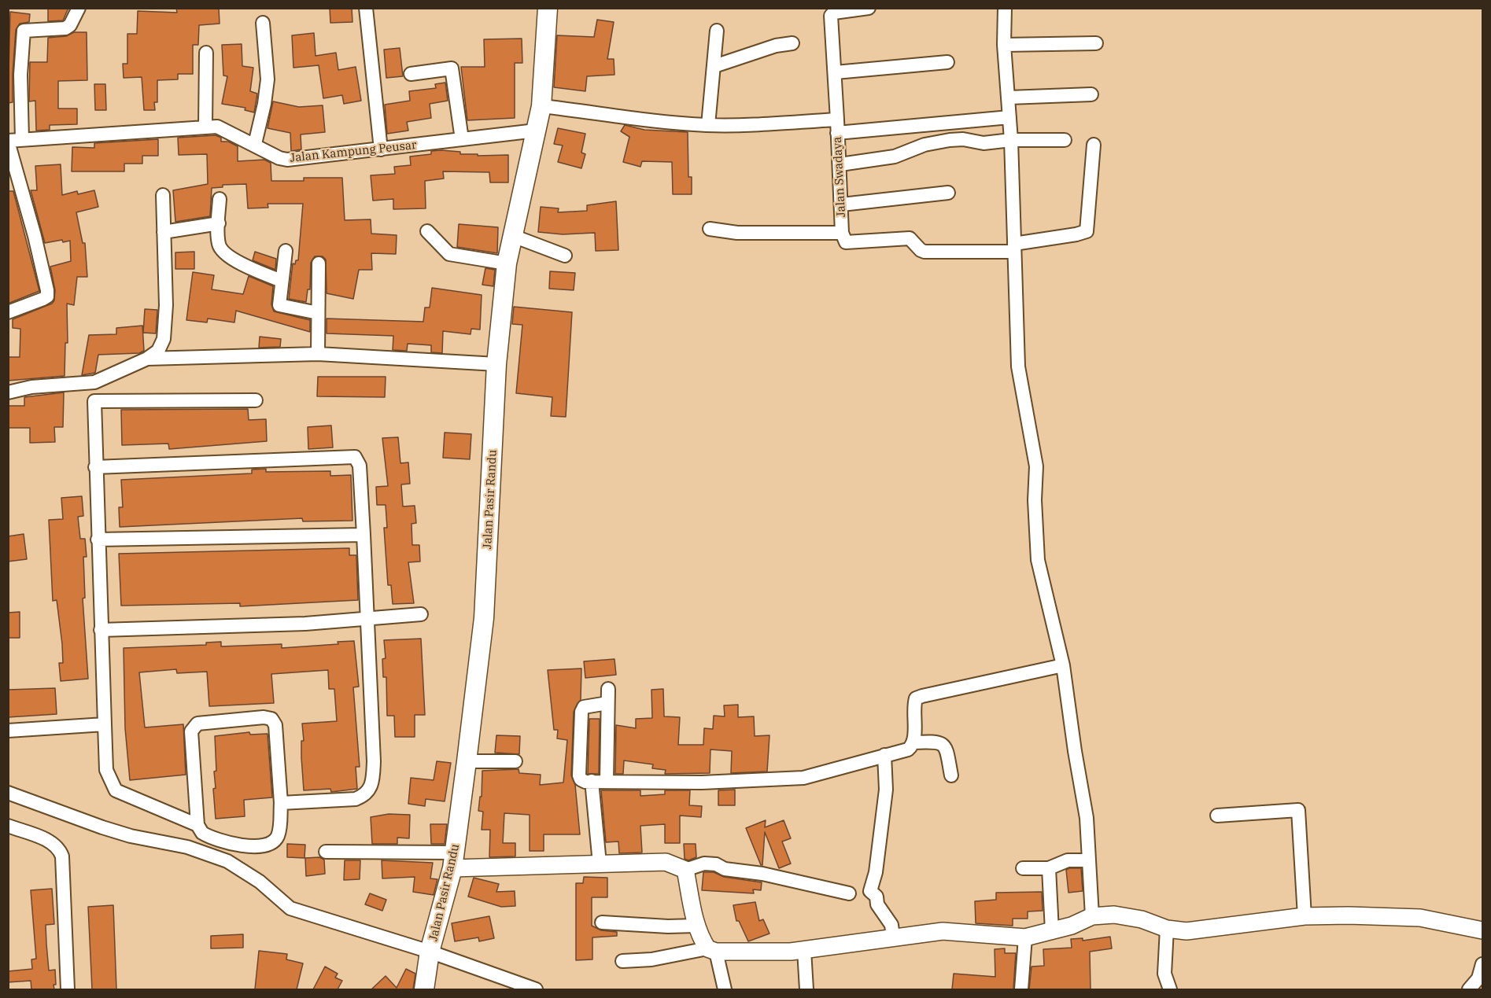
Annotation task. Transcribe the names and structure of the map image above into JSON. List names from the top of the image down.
{
  "streets": {
    "main road": ["Jalan Pasir Randu"],
    "street": ["Jalan Kampung Peusar", "Jalan Swadaya"]
  },
  "crossings": [
    ["Jalan Kampung Peusar", "Jalan Pasir Randu"],
    ["Jalan Swadaya", "Jalan Pasir Randu"]
  ]
}
